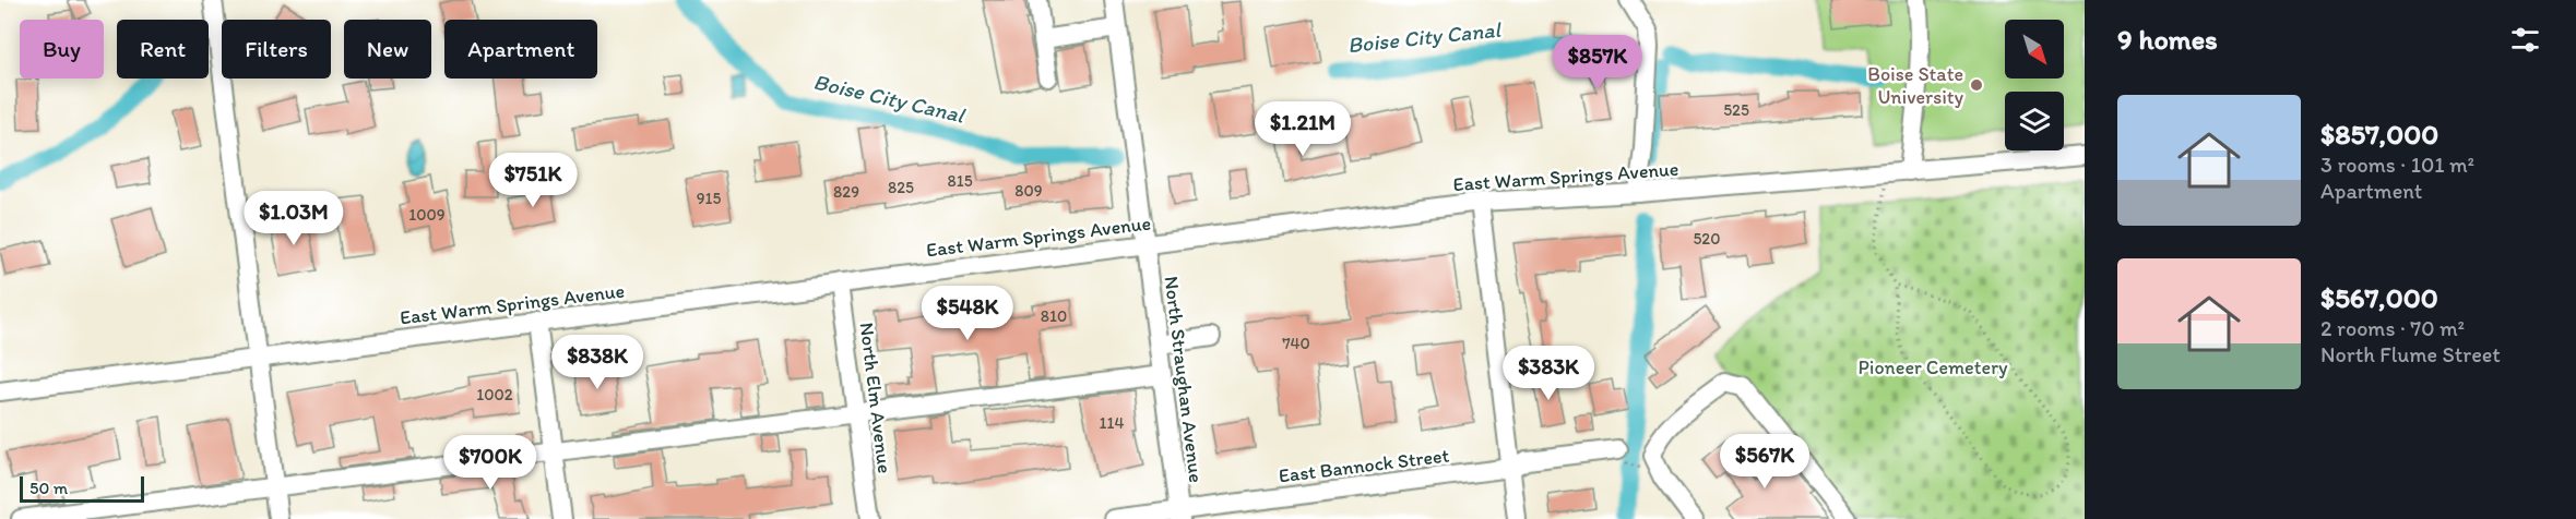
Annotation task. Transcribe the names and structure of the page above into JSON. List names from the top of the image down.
{
  "streets": {
    "street": [
      "East Warm Springs Avenue",
      "North Straughan Avenue",
      "North Elm Avenue",
      "East Bannock Street"
    ]
  },
  "crossings": [
    ["East Warm Springs Avenue", "North Straughan Avenue"],
    ["East Warm Springs Avenue", "North Elm Avenue"],
    ["North Straughan Avenue", "East Bannock Street"]
  ],
  "water": ["Boise City Canal"],
  "parks": ["Pioneer Cemetery"],
  "places": ["Boise State University"],
  "house_numbers": [
    "525",
    "815",
    "825",
    "809",
    "829",
    "915",
    "1009",
    "520",
    "810",
    "740",
    "1002",
    "114"
  ],
  "scale_bar": "50 m",
  "north": "bottom right",
  "page": {
    "heading": "9 homes",
    "chip": [
      "Buy",
      "Rent",
      "Filters",
      "New",
      "Apartment"
    ],
    "price": [
      "$857K",
      "$1.21M",
      "$751K",
      "$1.03M",
      "$548K",
      "$838K",
      "$383K",
      "$567K",
      "$700K"
    ],
    "list": [
      {
        "name": "$857,000",
        "note": "3 rooms · 101 m² · Apartment"
      },
      {
        "name": "$567,000",
        "note": "2 rooms · 70 m² · North Flume Street"
      }
    ],
    "scale": "50 m"
  }
}
